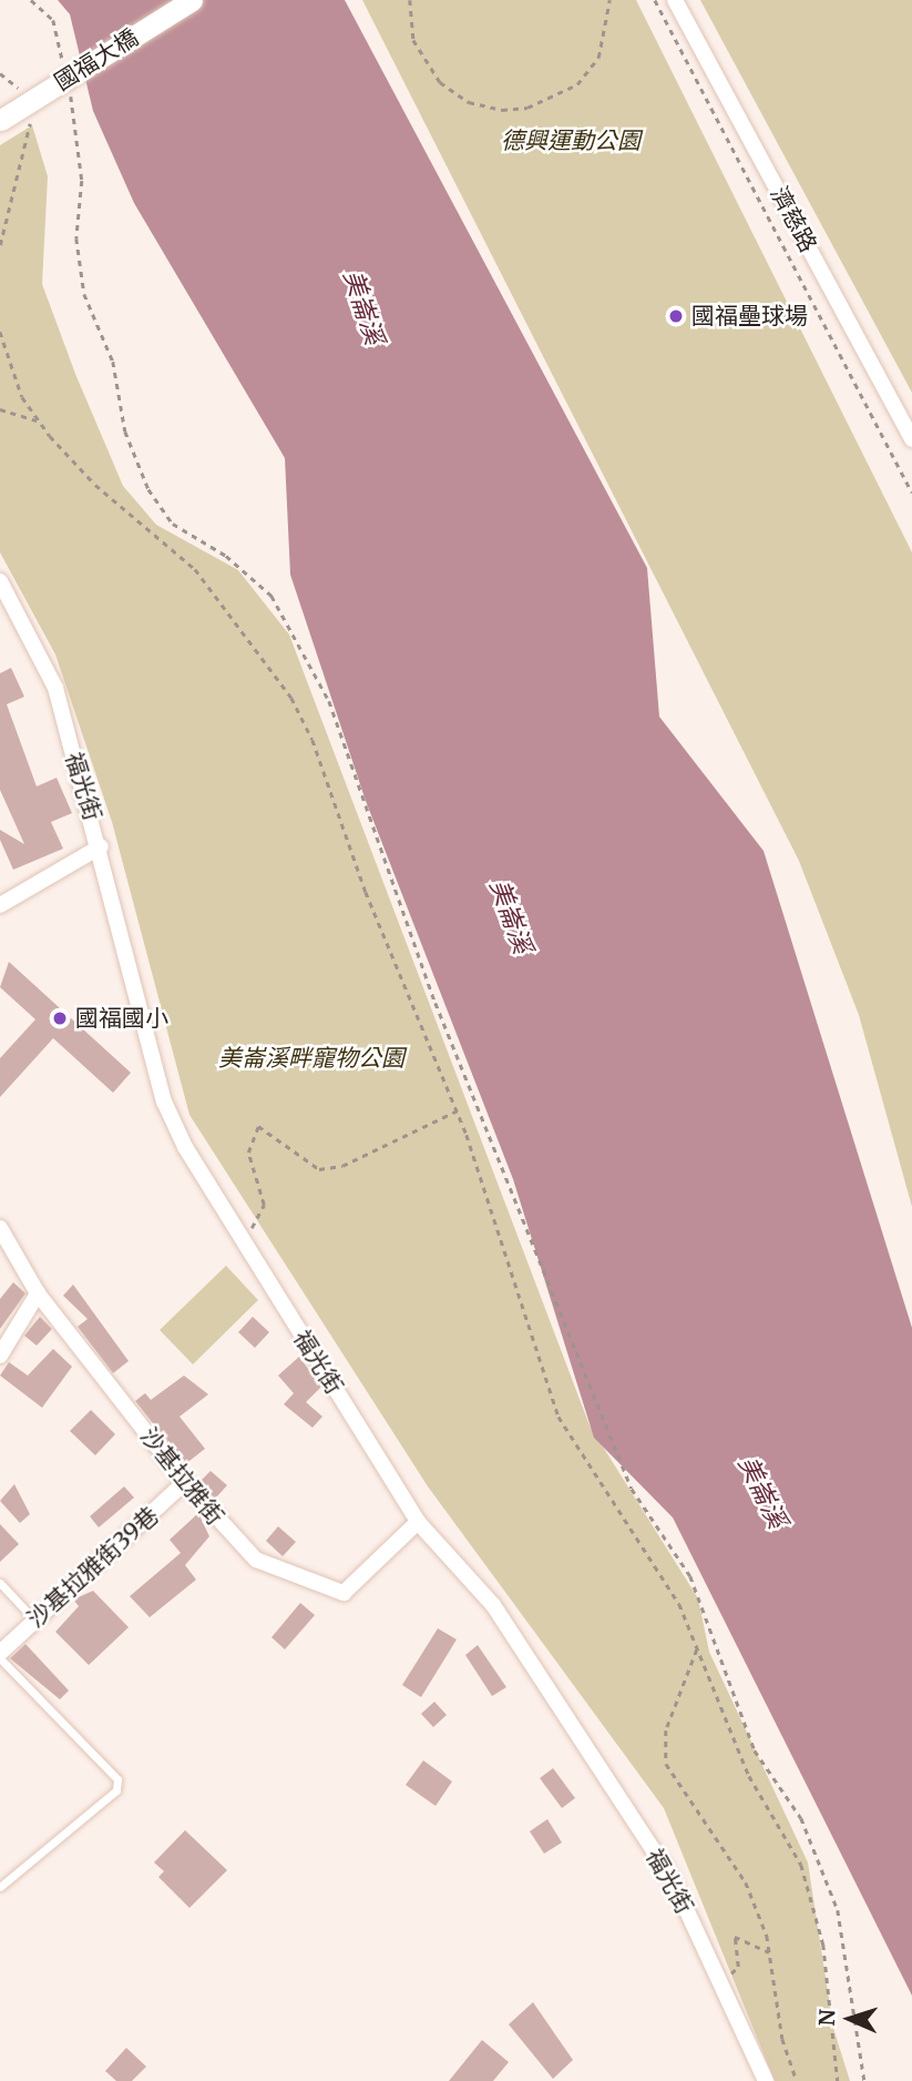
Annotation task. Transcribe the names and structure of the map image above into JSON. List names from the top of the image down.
{
  "streets": {
    "street": [
      "國福大橋",
      "濟慈路",
      "福光街",
      "沙基拉雅街",
      "沙基拉雅街39巷"
    ]
  },
  "crossings": [
    ["福光街", "沙基拉雅街"],
    ["沙基拉雅街", "沙基拉雅街39巷"]
  ],
  "water": ["美崙溪"],
  "parks": ["德興運動公園", "美崙溪畔寵物公園"],
  "places": ["國福壘球場", "國福國小"],
  "north": "left"
}
